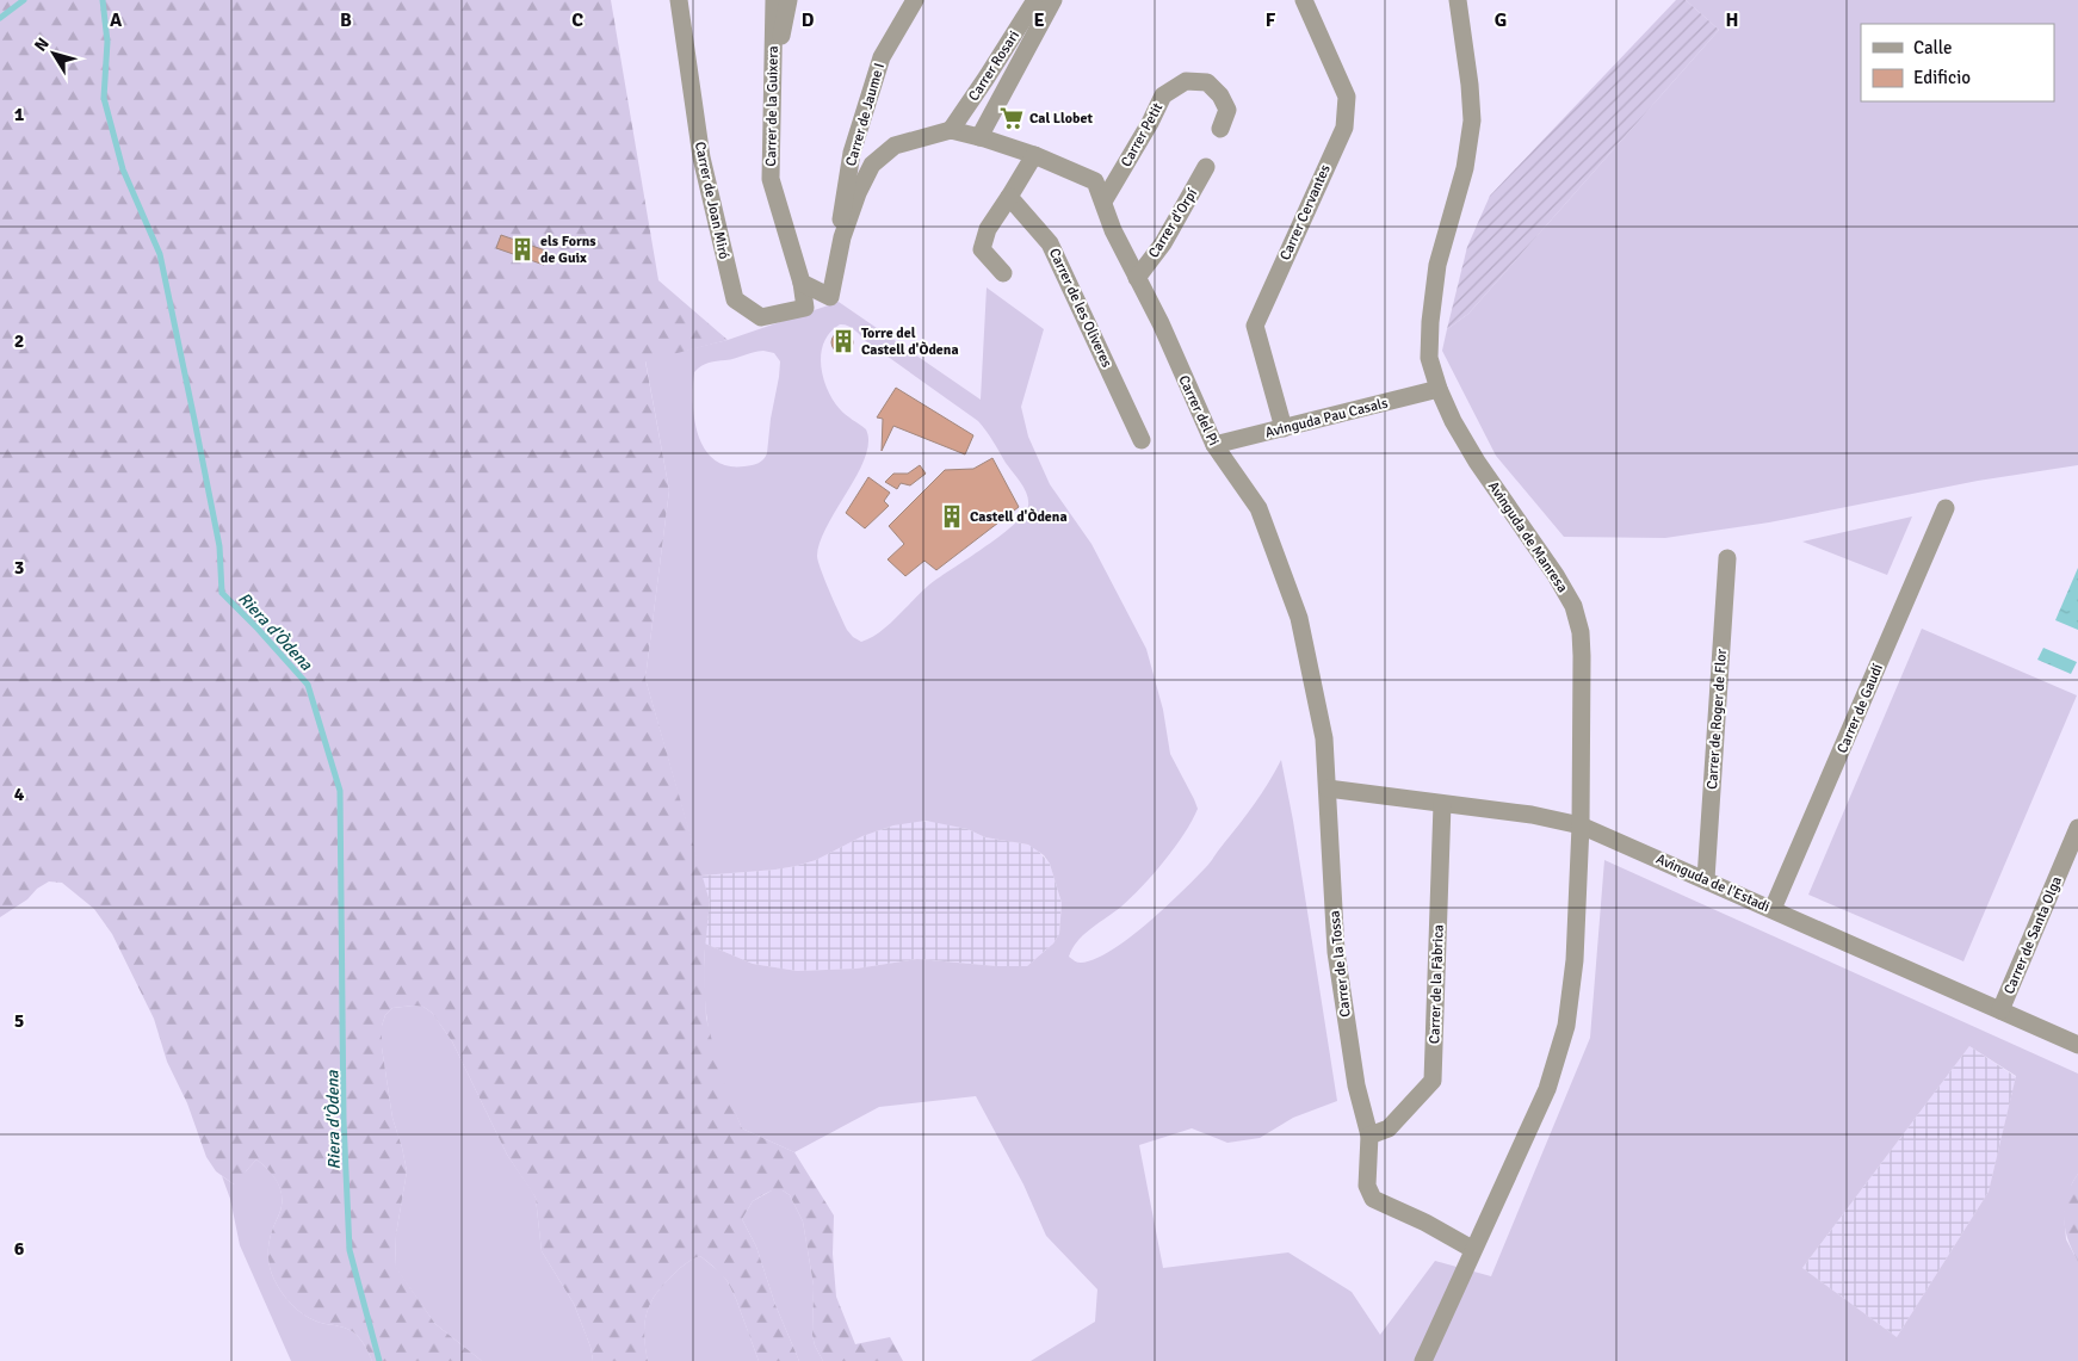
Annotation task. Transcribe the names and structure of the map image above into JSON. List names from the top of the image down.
{
  "streets": {
    "street": [
      "Carrer Rosari",
      "Carrer de la Guixera",
      "Carrer de Jaume I",
      "Carrer Petit",
      "Carrer de Joan Miró",
      "Carrer Cervantes",
      "Carrer d'Orpí",
      "Carrer de les Oliveres",
      "Carrer del Pi",
      "Avinguda Pau Casals",
      "Avinguda de Manresa",
      "Carrer de Gaudí",
      "Carrer de Roger de Flor",
      "Avinguda de l'Estadi",
      "Carrer de Santa Olga",
      "Carrer de la Tossa",
      "Carrer de la Fàbrica"
    ]
  },
  "crossings": [
    ["Carrer Rosari", "Carrer del Pi"],
    ["Carrer de la Guixera", "Carrer de Joan Miró"],
    ["Carrer Petit", "Carrer del Pi"],
    ["Carrer Cervantes", "Avinguda Pau Casals"],
    ["Carrer d'Orpí", "Carrer del Pi"],
    ["Carrer del Pi", "Avinguda Pau Casals"],
    ["Carrer del Pi", "Avinguda de l'Estadi"],
    ["Carrer del Pi", "Carrer de la Tossa"],
    ["Avinguda Pau Casals", "Avinguda de Manresa"],
    ["Avinguda de Manresa", "Avinguda de l'Estadi"],
    ["Avinguda de Manresa", "Carrer de la Tossa"],
    ["Carrer de Gaudí", "Avinguda de l'Estadi"],
    ["Carrer de Roger de Flor", "Avinguda de l'Estadi"],
    ["Avinguda de l'Estadi", "Carrer de Santa Olga"],
    ["Avinguda de l'Estadi", "Carrer de la Tossa"],
    ["Avinguda de l'Estadi", "Carrer de la Fàbrica"],
    ["Carrer de la Tossa", "Carrer de la Fàbrica"]
  ],
  "water": ["Riera d'Òdena"],
  "places": {
    "supermarket": ["Cal Llobet"],
    "building": ["els Forns de Guix", "Torre del Castell d'Òdena", "Castell d'Òdena"]
  },
  "legend": ["Calle", "Edificio"],
  "north": "top left",
  "grid": {
    "columns": [
      "A",
      "B",
      "C",
      "D",
      "E",
      "F",
      "G",
      "H"
    ],
    "rows": [
      "1",
      "2",
      "3",
      "4",
      "5",
      "6"
    ]
  }
}
